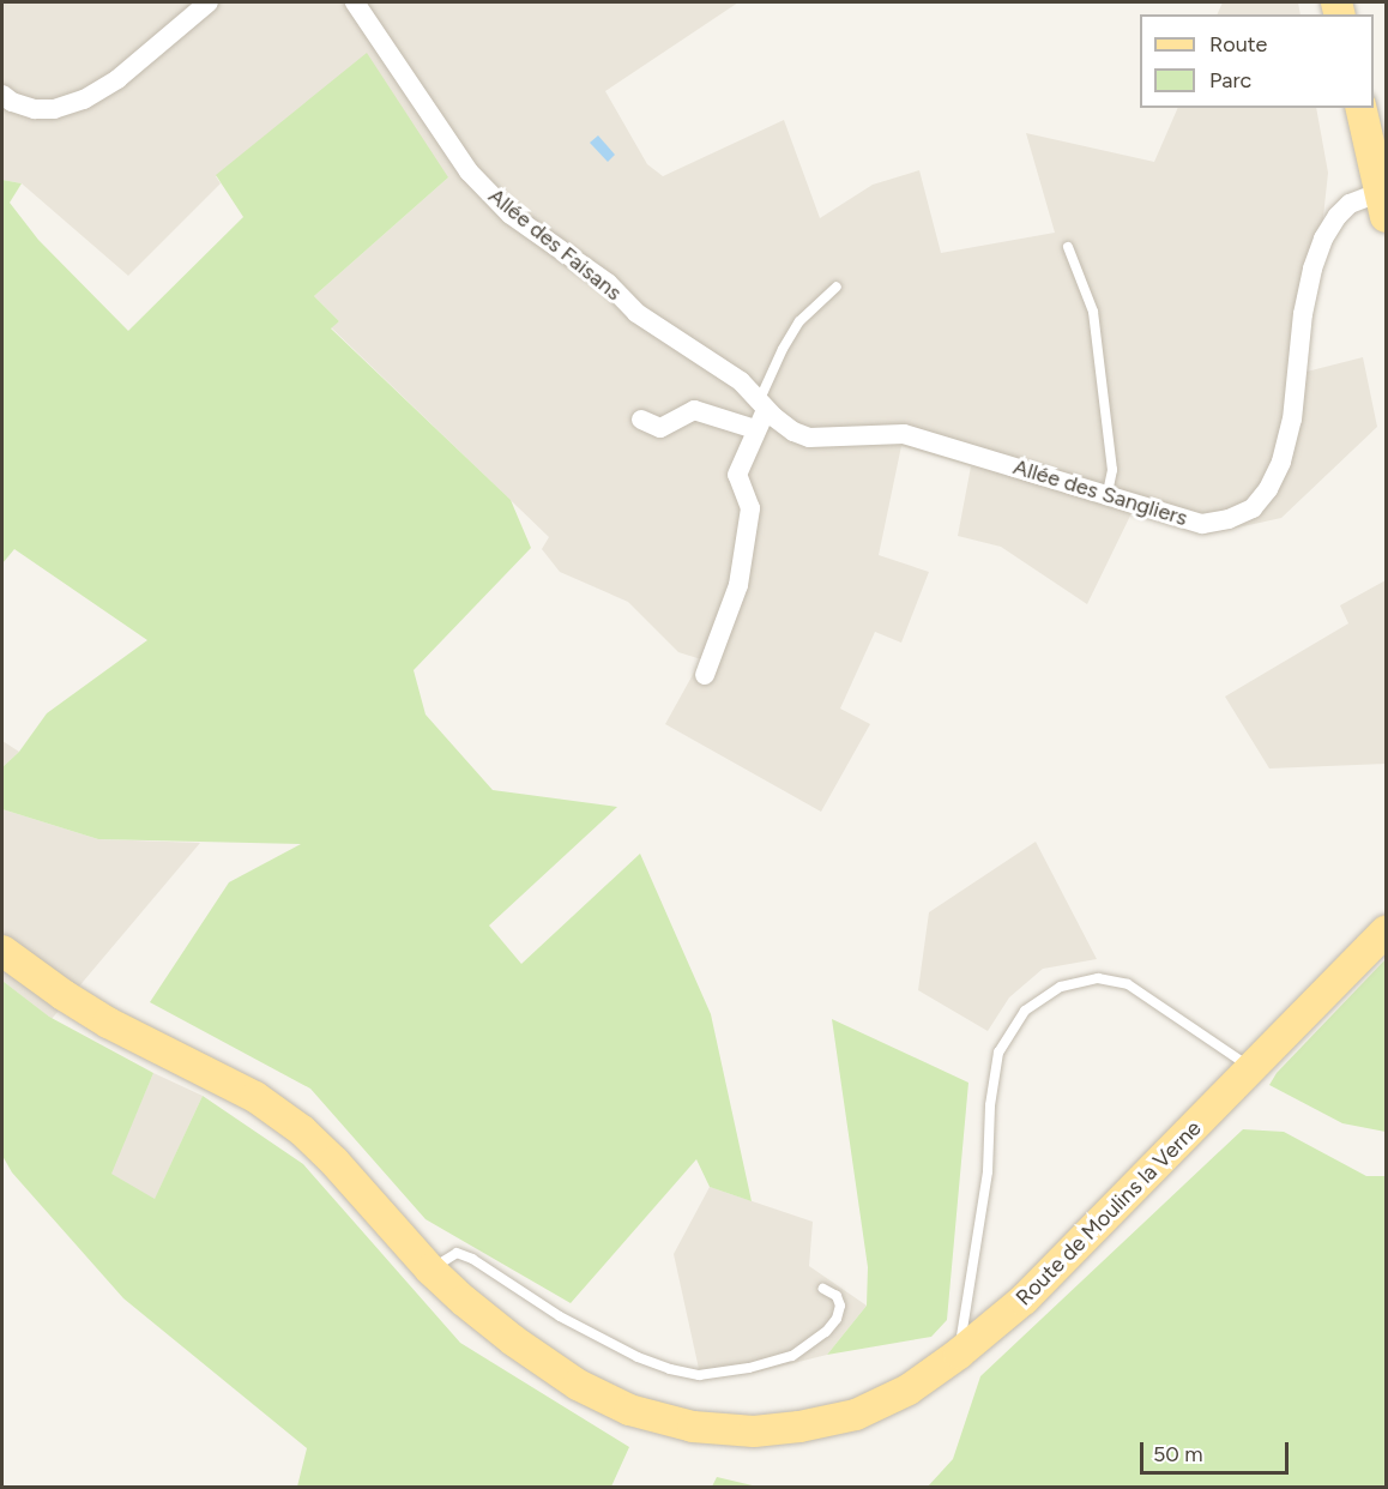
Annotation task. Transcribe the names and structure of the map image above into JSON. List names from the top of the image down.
{
  "streets": {
    "main road": ["Route de Moulins la Verne"],
    "street": ["Allée des Faisans", "Allée des Sangliers"]
  },
  "crossings": [
    ["Allée des Faisans", "Allée des Sangliers"]
  ],
  "legend": ["Route", "Parc"],
  "scale_bar": "50 m"
}
